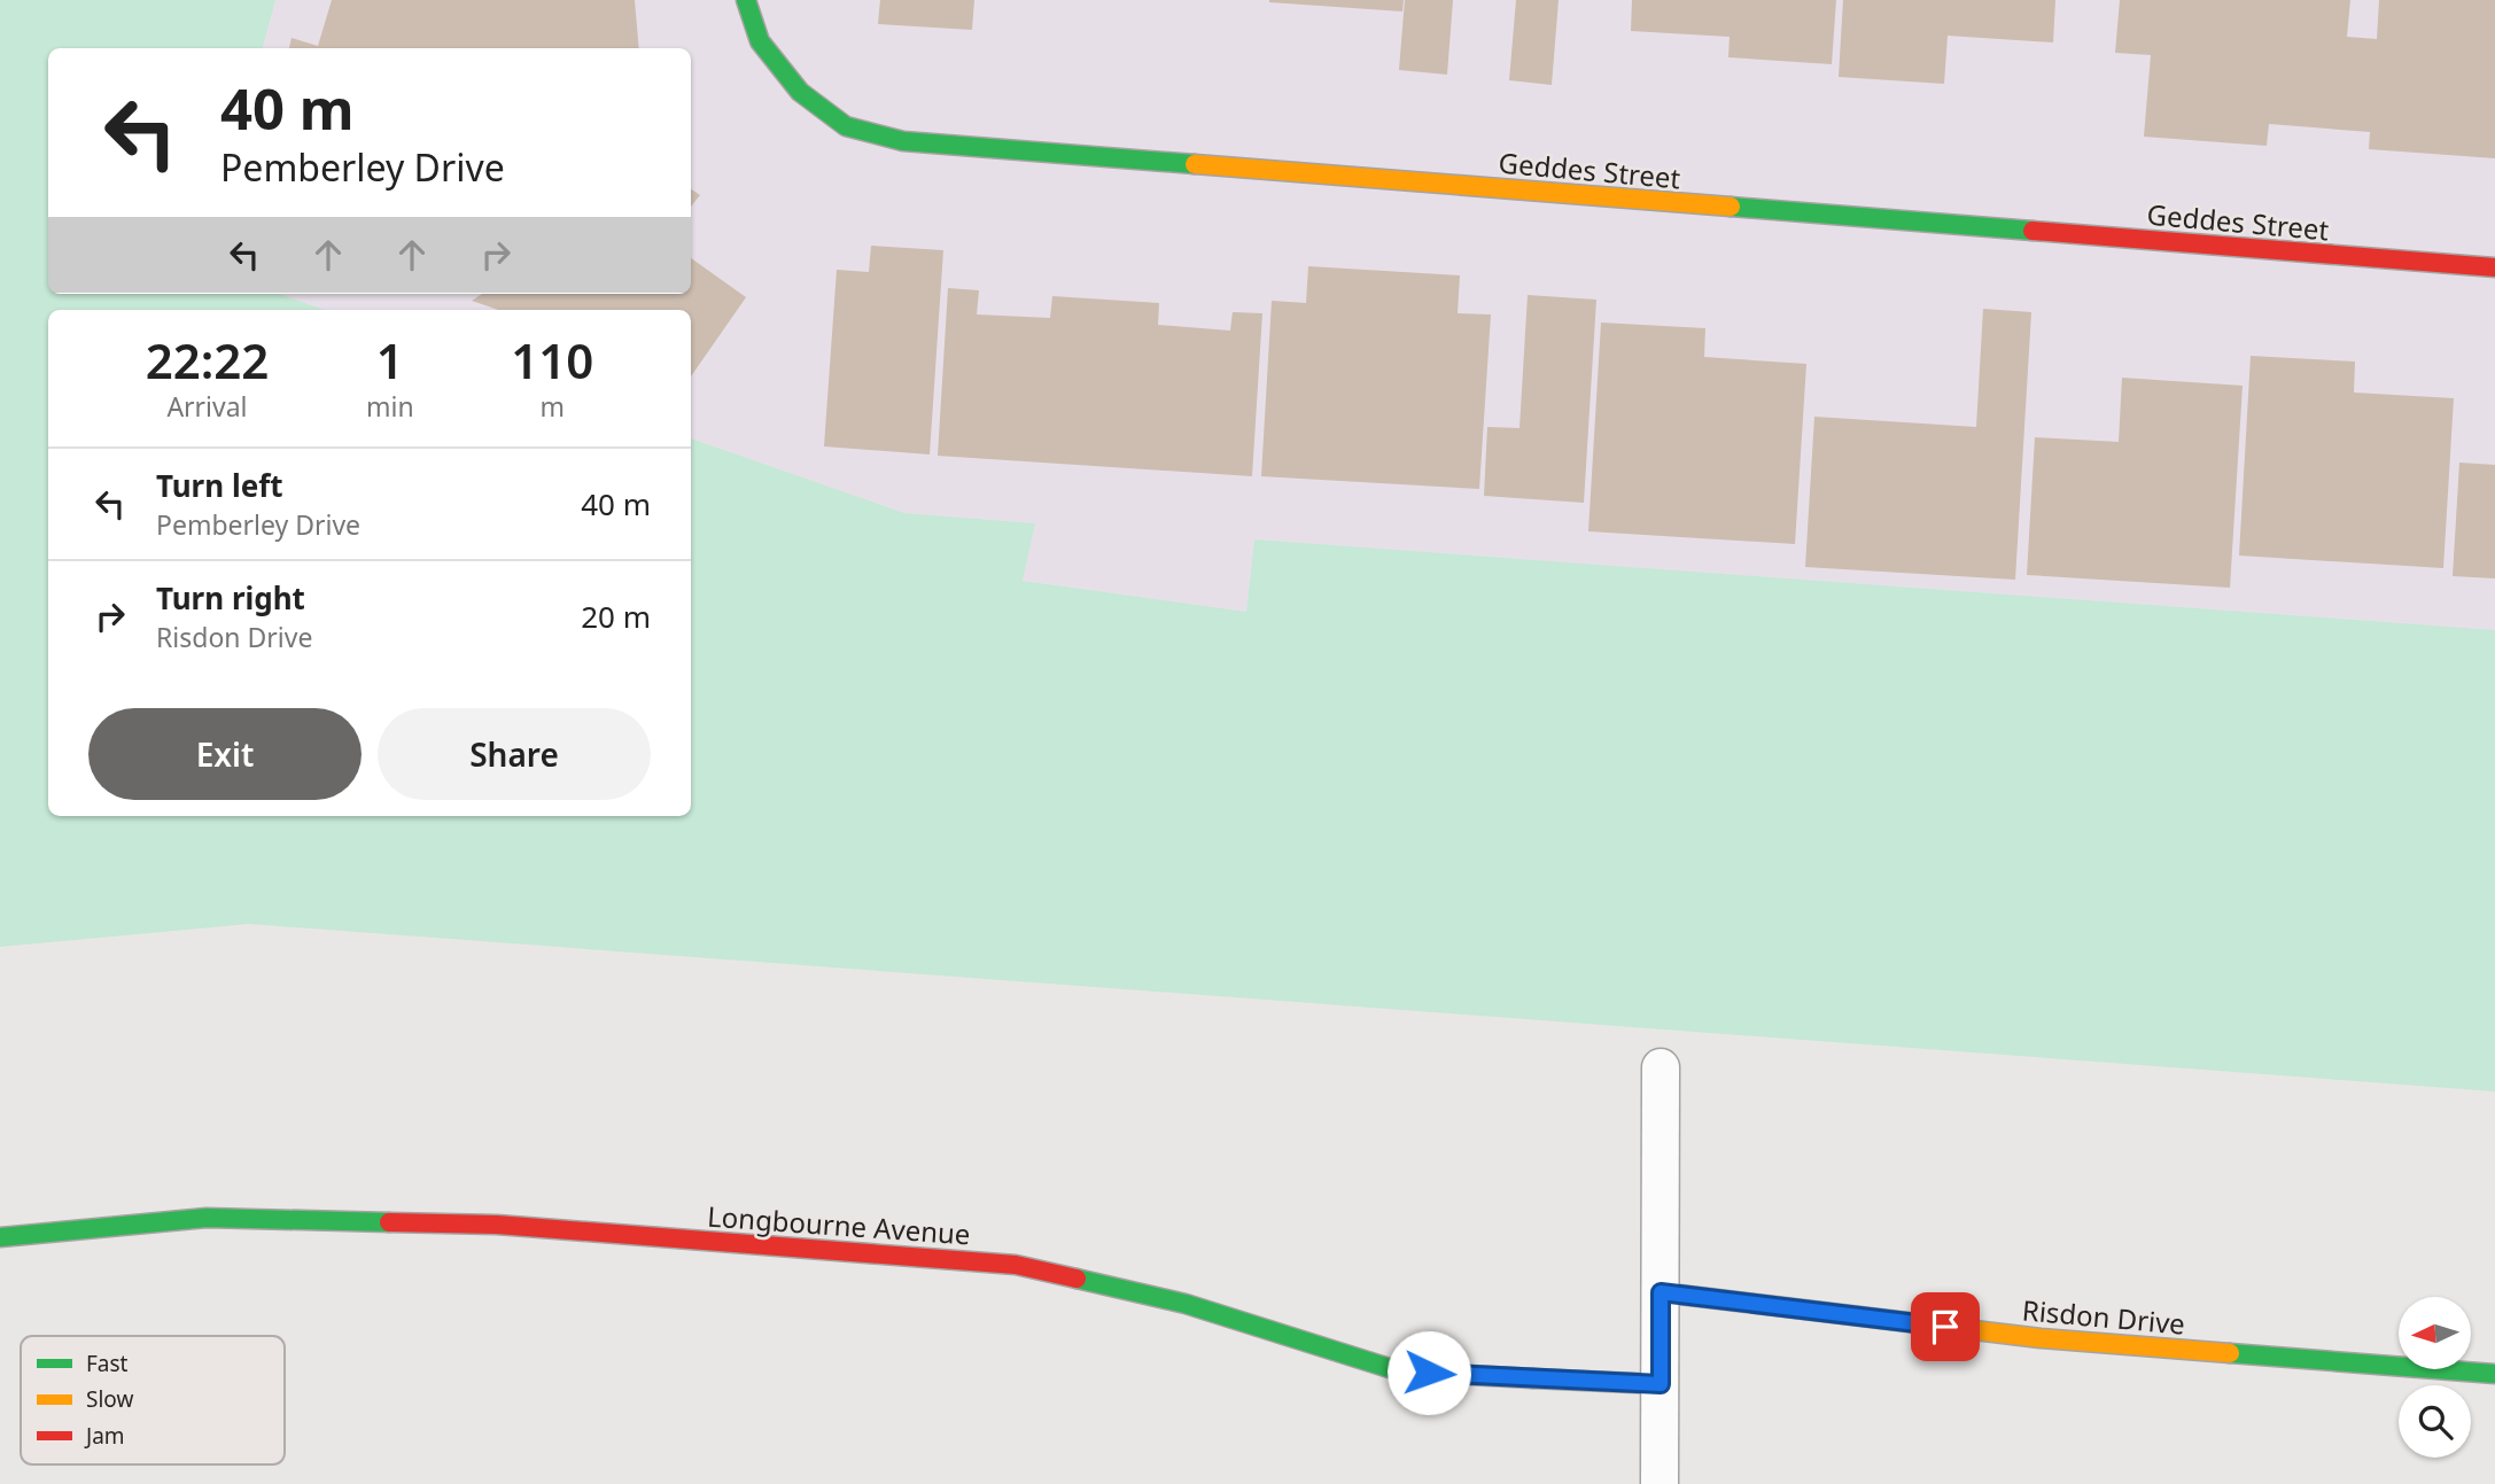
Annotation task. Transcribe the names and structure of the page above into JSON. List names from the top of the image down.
{
  "streets": {
    "street": ["Geddes Street", "Longbourne Avenue", "Risdon Drive"]
  },
  "legend": ["Fast", "Slow", "Jam"],
  "north": "left",
  "page": {
    "turn": ["40 m", "Pemberley Drive"],
    "eta": [
      "22:22",
      "Arrival",
      "1",
      "min",
      "110",
      "m"
    ],
    "list": [
      {
        "name": "Turn left",
        "note": "Pemberley Drive",
        "value": "40 m"
      },
      {
        "name": "Turn right",
        "note": "Risdon Drive",
        "value": "20 m"
      }
    ],
    "buttons": ["Exit", "Share"]
  }
}
